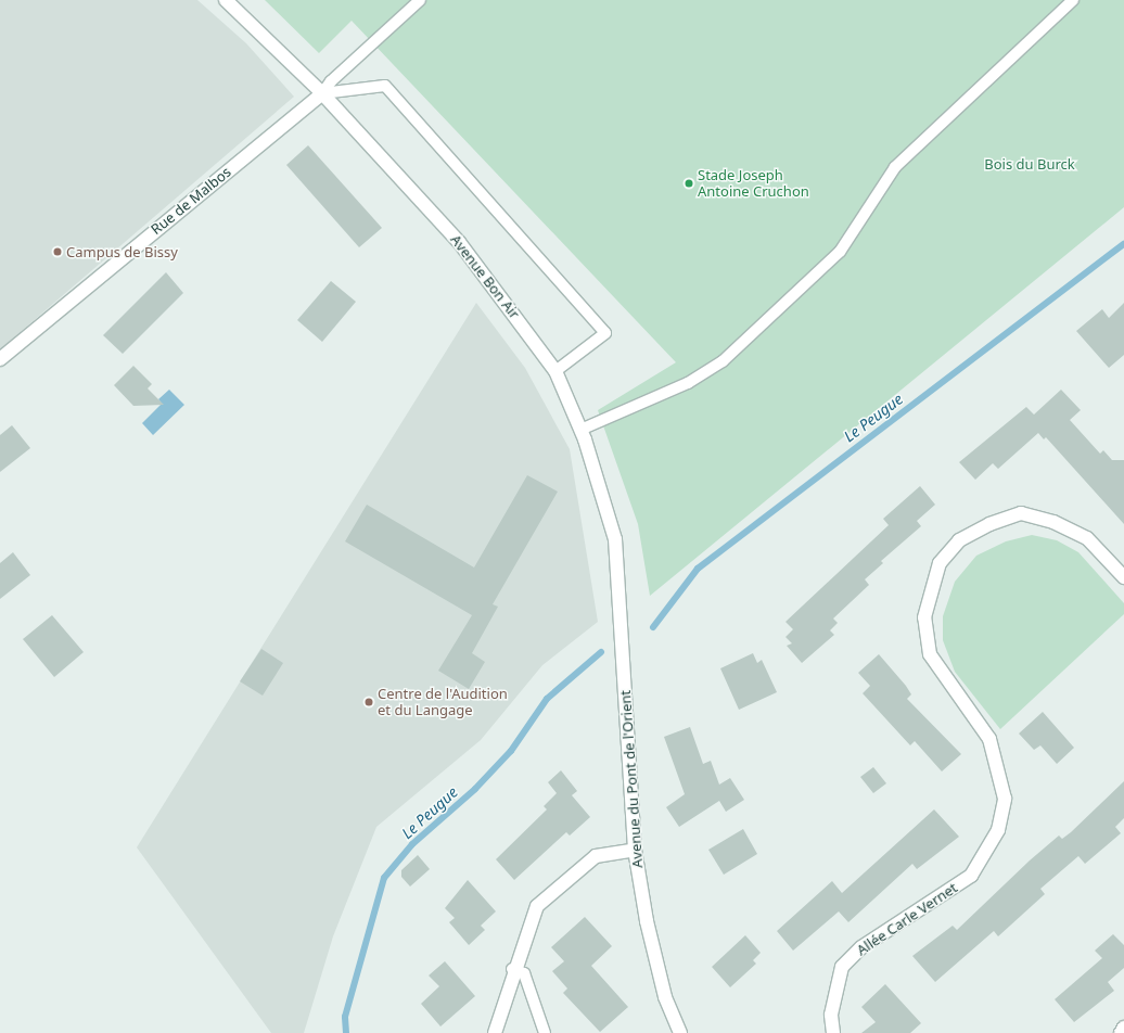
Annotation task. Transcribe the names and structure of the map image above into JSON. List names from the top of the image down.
{
  "streets": {
    "street": [
      "Rue de Malbos",
      "Avenue Bon Air",
      "Avenue du Pont de l'Orient",
      "Allée Carle Vernet"
    ]
  },
  "crossings": [
    ["Rue de Malbos", "Avenue Bon Air"],
    ["Avenue Bon Air", "Avenue du Pont de l'Orient"]
  ],
  "water": ["Le Peugue"],
  "parks": ["Bois du Burck"],
  "places": ["Stade Joseph Antoine Cruchon", "Campus de Bissy", "Centre de l'Audition et du Langage"]
}
